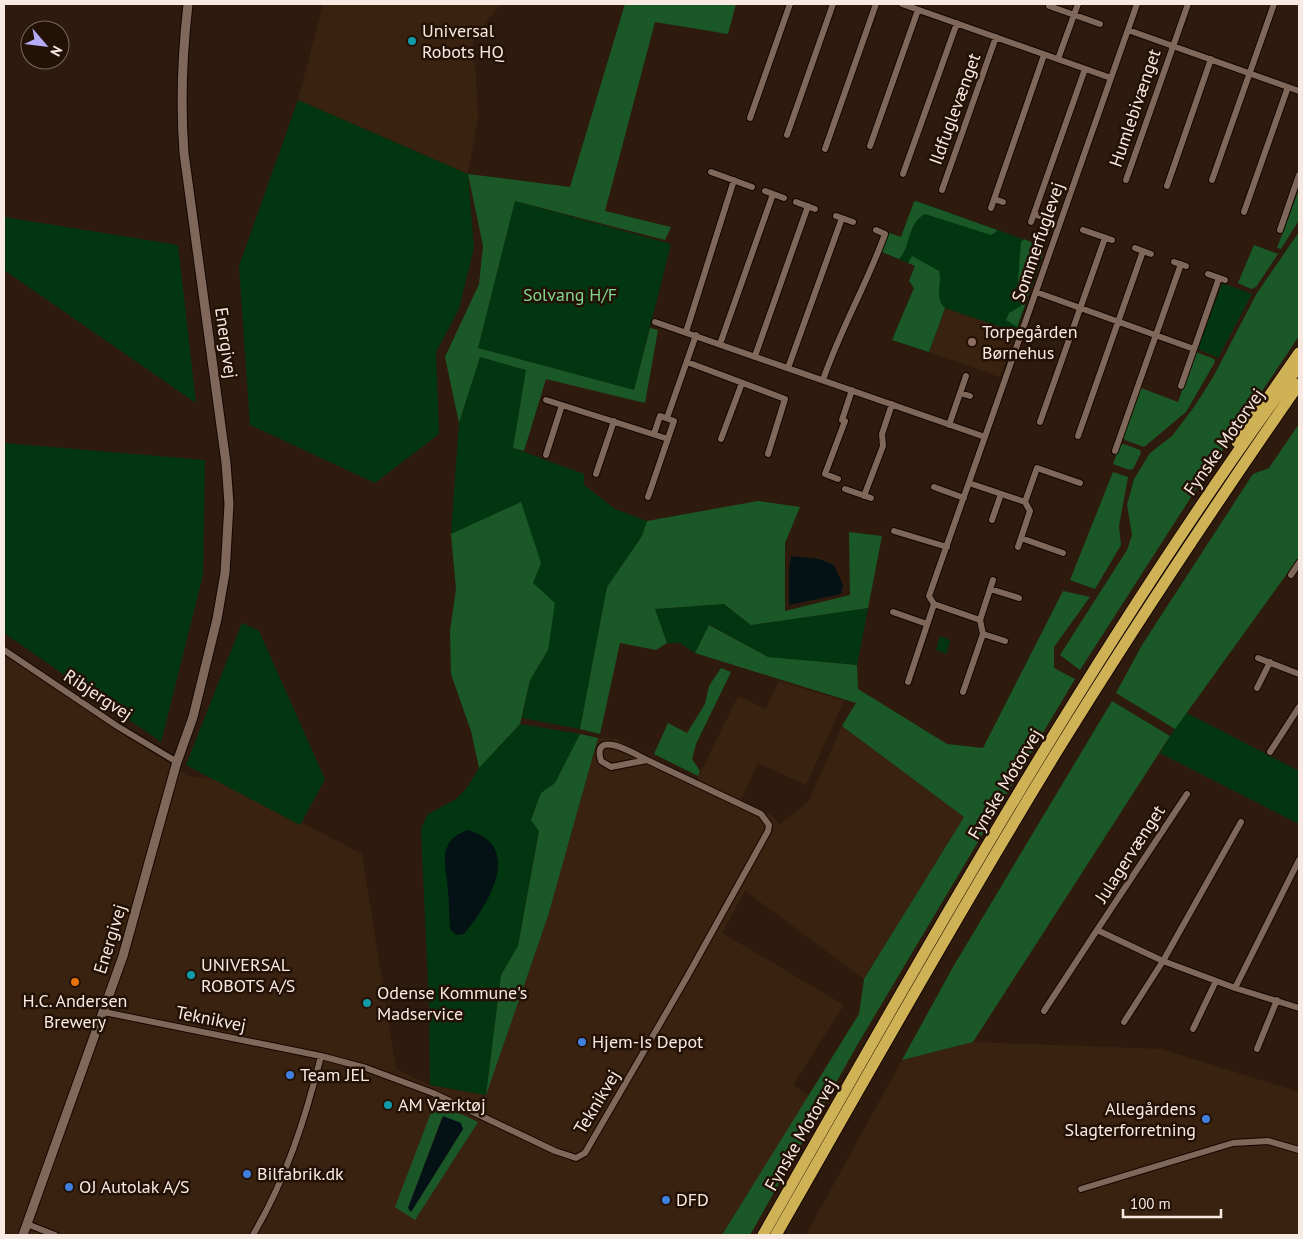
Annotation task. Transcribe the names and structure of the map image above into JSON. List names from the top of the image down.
{
  "streets": {
    "highway": ["Fynske Motorvej"],
    "street": [
      "Humlebivænget",
      "Ildfuglevænget",
      "Sommerfuglevej",
      "Energivej",
      "Ribjergvej",
      "Julagervænget",
      "Teknikvej"
    ]
  },
  "crossings": [
    ["Humlebivænget", "Sommerfuglevej"],
    ["Ildfuglevænget", "Sommerfuglevej"],
    ["Energivej", "Ribjergvej"],
    ["Energivej", "Teknikvej"]
  ],
  "parks": ["Solvang H/F"],
  "places": [
    "Universal Robots HQ",
    "Torpegården Børnehus",
    "UNIVERSAL ROBOTS A/S",
    "H.C. Andersen Brewery",
    "Odense Kommune's Madservice",
    "Hjem-Is Depot",
    "Team JEL",
    "AM Værktøj",
    "Allegårdens Slagterforretning",
    "Bilfabrik.dk",
    "OJ Autolak A/S",
    "DFD"
  ],
  "scale_bar": "100 m",
  "north": "bottom right"
}
